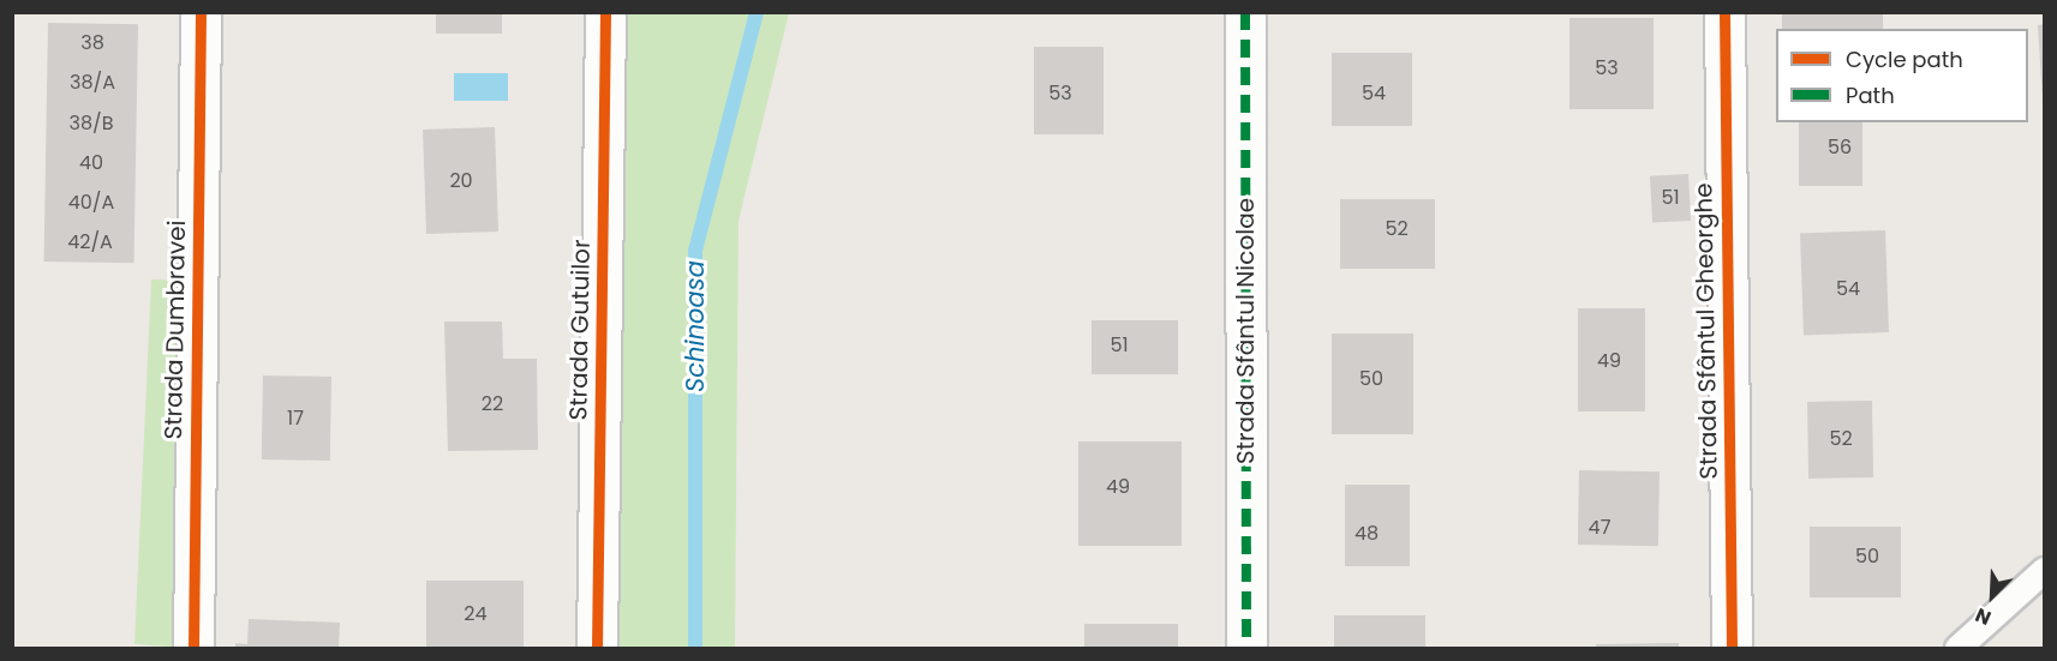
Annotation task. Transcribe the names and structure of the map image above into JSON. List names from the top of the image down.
{
  "streets": {
    "street": [
      "Strada Dumbravei",
      "Strada Gutuilor",
      "Strada Sfântul Nicolae",
      "Strada Sfântul Gheorghe"
    ]
  },
  "water": ["Schinoasa"],
  "house_numbers": [
    "38",
    "53",
    "38/A",
    "53",
    "54",
    "38/B",
    "56",
    "40",
    "20",
    "51",
    "40/A",
    "52",
    "42/A",
    "54",
    "51",
    "49",
    "50",
    "22",
    "17",
    "52",
    "49",
    "47",
    "48",
    "50",
    "24"
  ],
  "legend": ["Cycle path", "Path"],
  "north": "bottom left"
}
